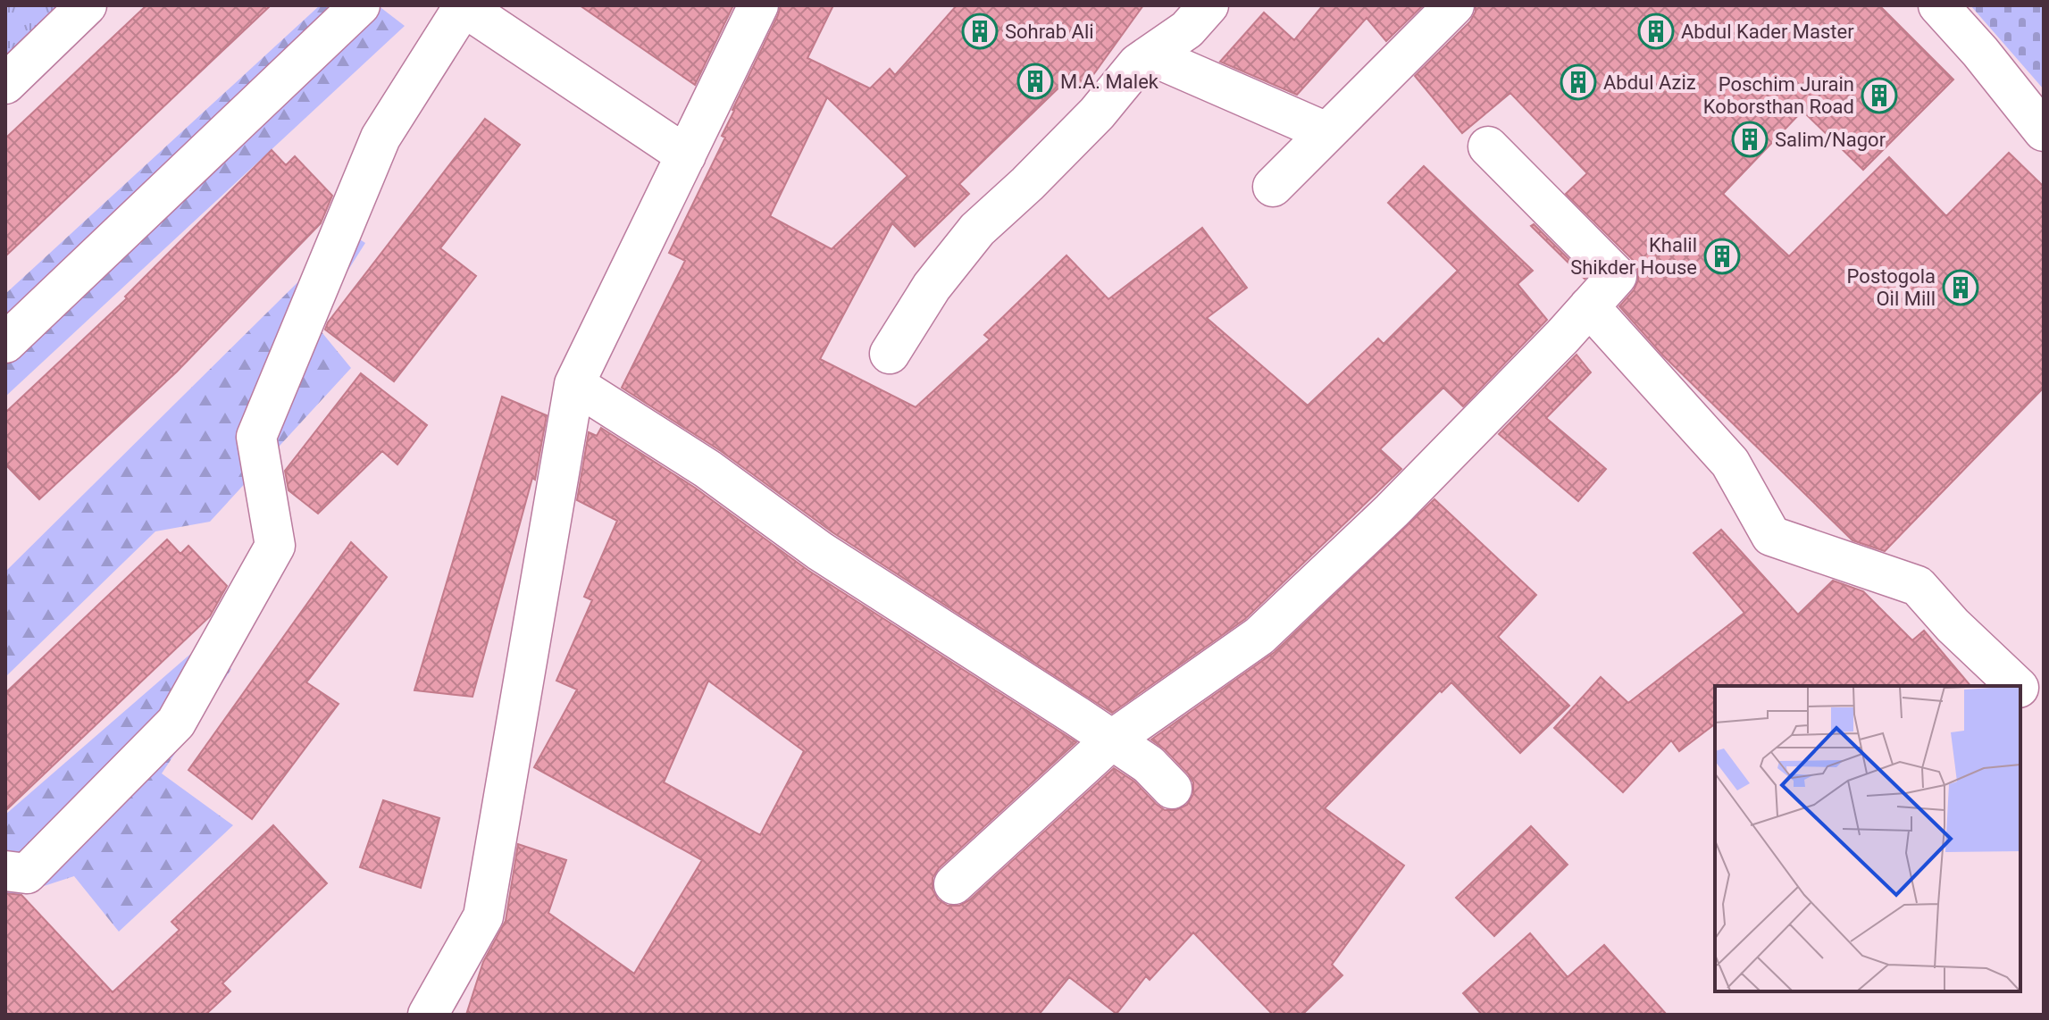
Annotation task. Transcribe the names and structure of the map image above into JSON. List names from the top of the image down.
{
  "places": {
    "building": [
      "Sohrab Ali",
      "Abdul Kader Master",
      "M.A. Malek",
      "Abdul Aziz",
      "Poschim Jurain Koborsthan Road",
      "Salim/Nagor",
      "Khalil Shikder House",
      "Postogola Oil Mill"
    ]
  }
}
